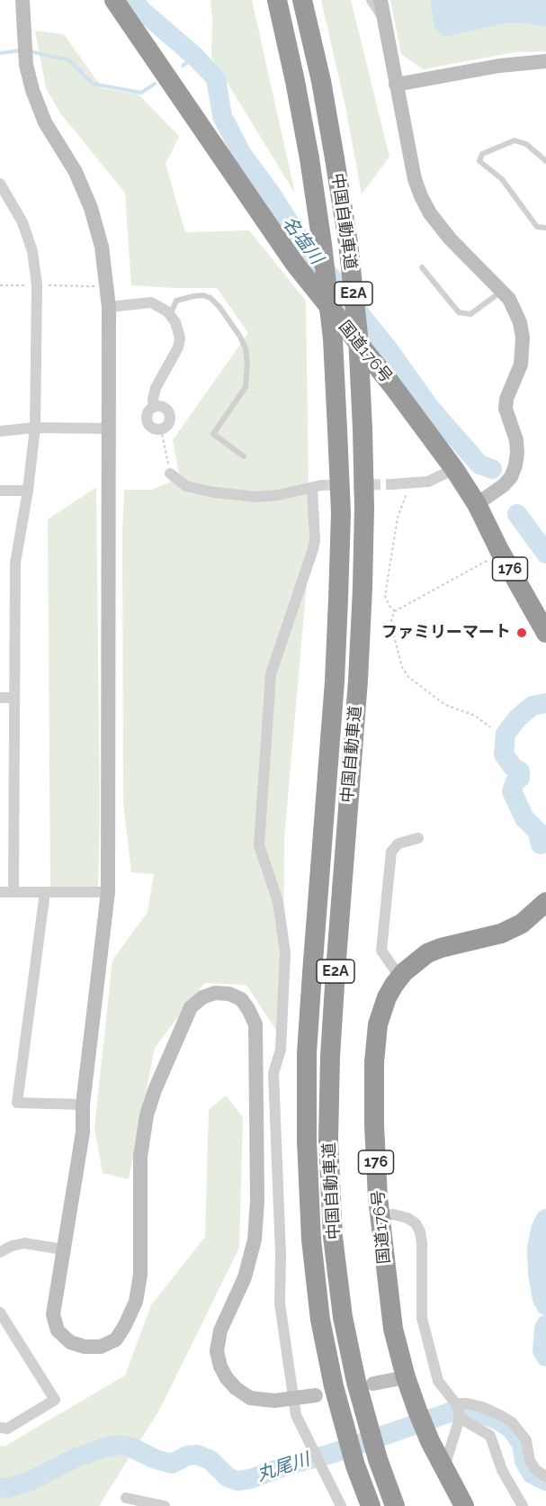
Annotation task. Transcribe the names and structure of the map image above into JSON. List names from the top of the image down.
{
  "streets": {
    "highway": [
      "中国自動車道",
      "E2A",
      "国道176号",
      "176"
    ]
  },
  "water": ["名塩川", "丸尾川"],
  "places": ["ファミリーマート"]
}
